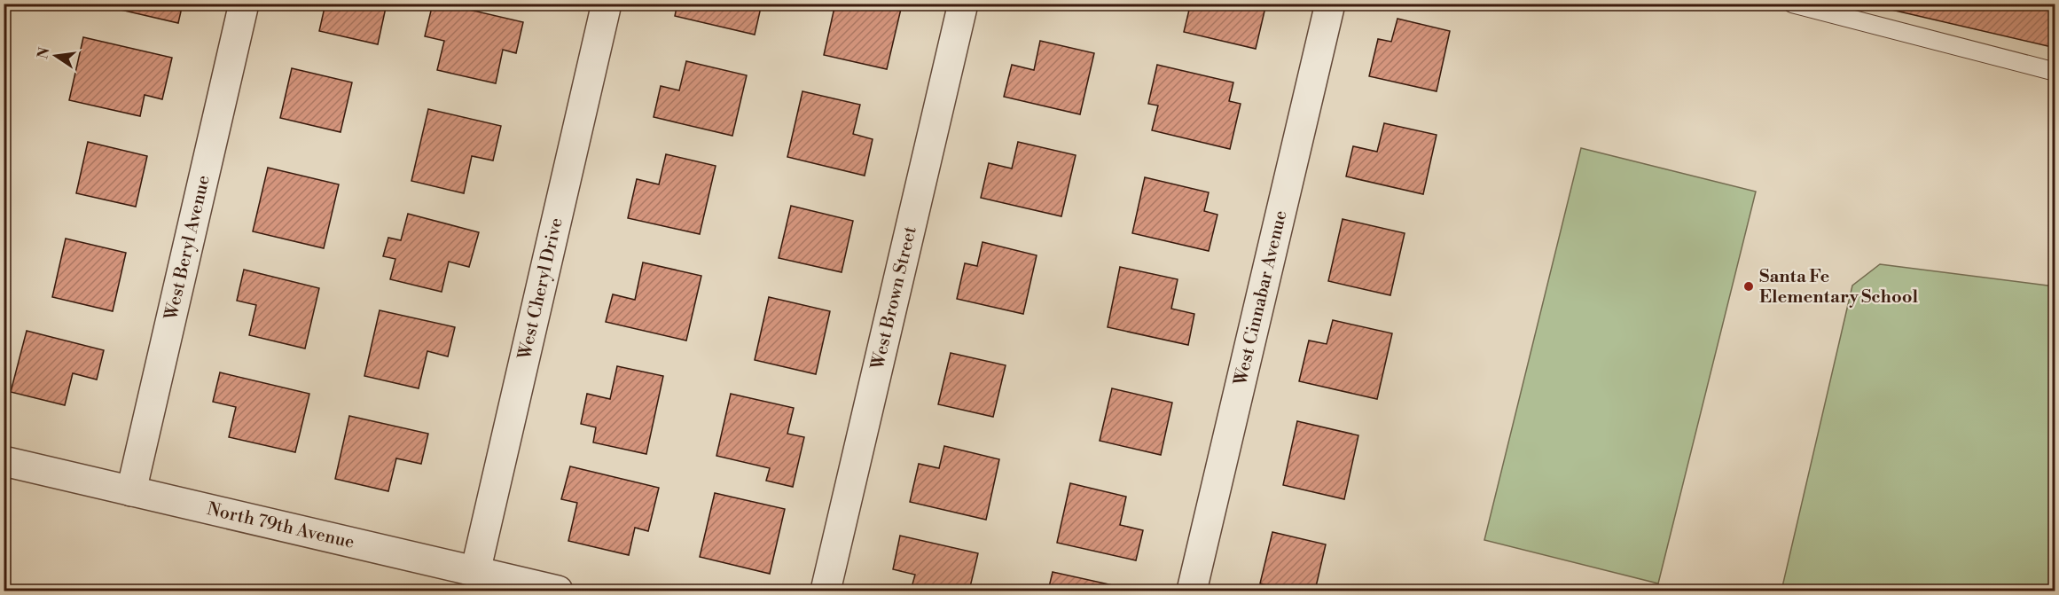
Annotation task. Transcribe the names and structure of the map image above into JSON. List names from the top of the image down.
{
  "streets": {
    "street": [
      "West Beryl Avenue",
      "West Cheryl Drive",
      "West Cinnabar Avenue",
      "West Brown Street",
      "North 79th Avenue"
    ]
  },
  "crossings": [
    ["West Beryl Avenue", "North 79th Avenue"],
    ["West Cheryl Drive", "North 79th Avenue"]
  ],
  "places": ["Santa Fe Elementary School"],
  "north": "left"
}
